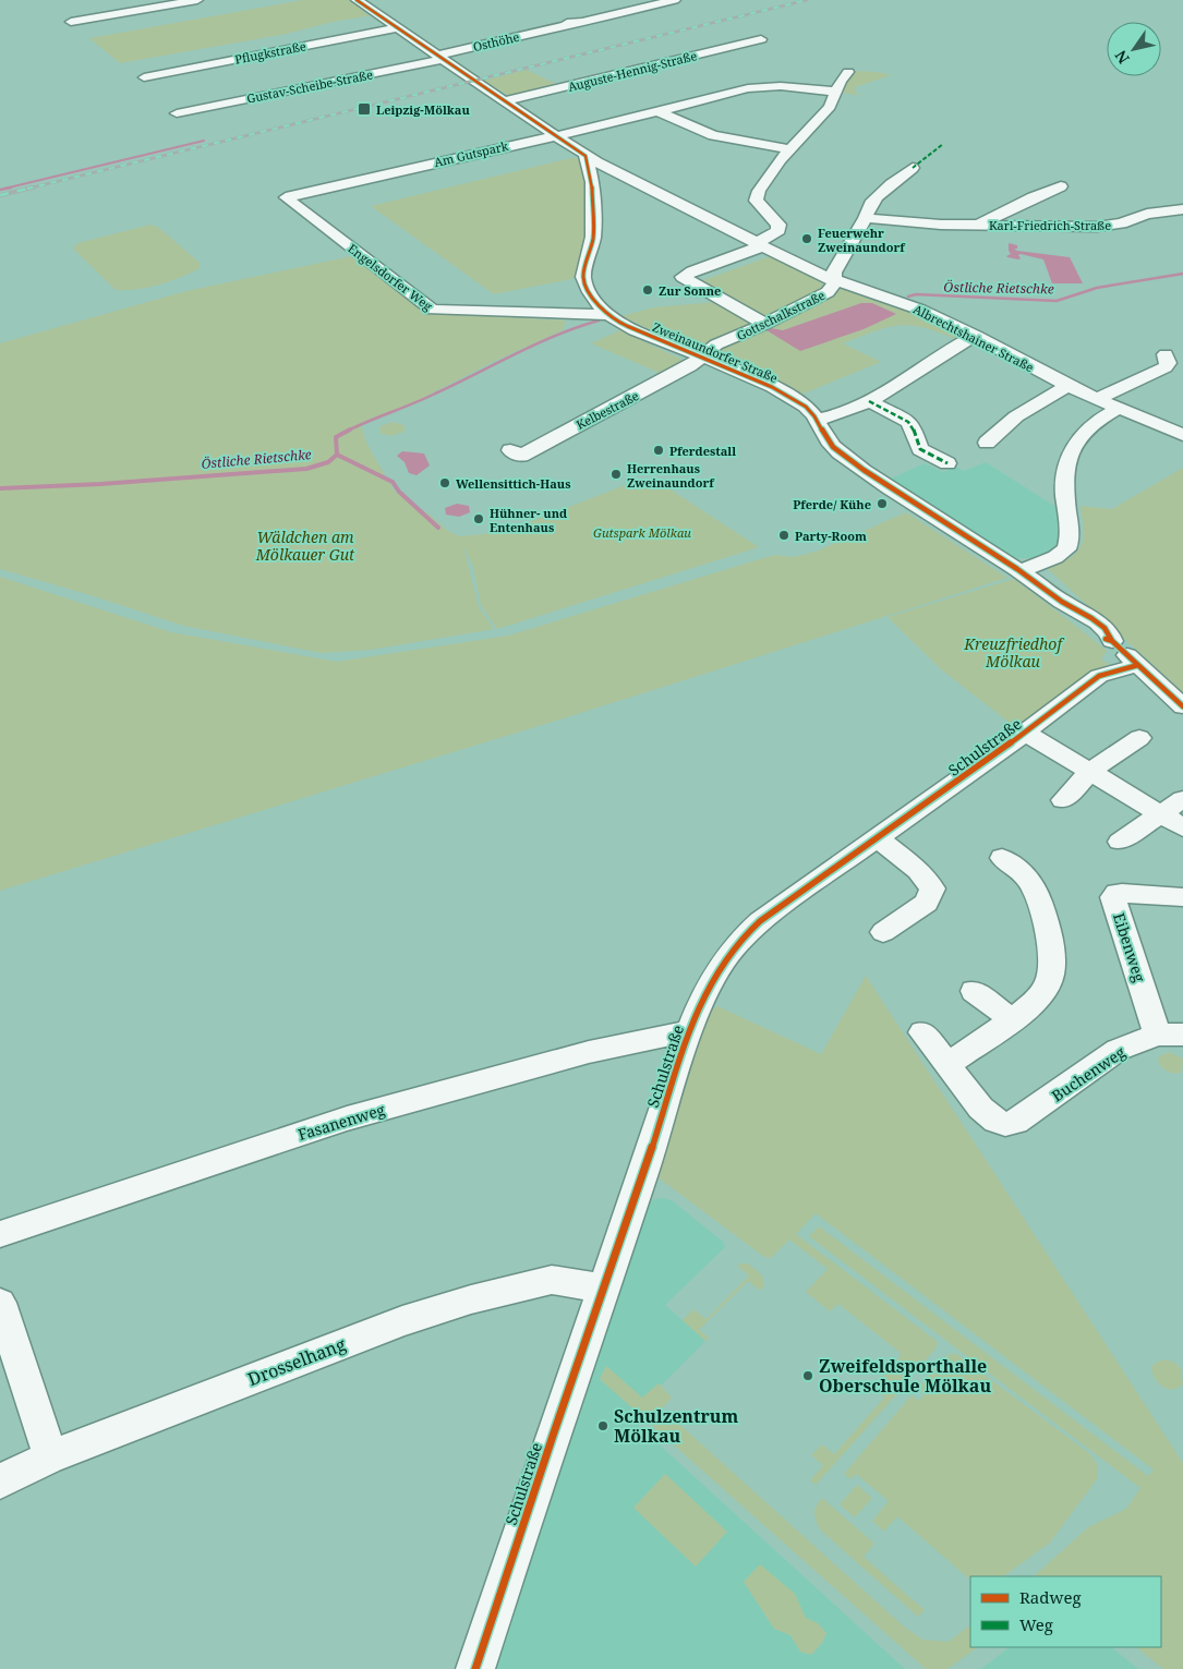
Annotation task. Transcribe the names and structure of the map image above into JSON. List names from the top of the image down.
{
  "streets": {
    "street": [
      "Osthöhe",
      "Pflugkstraße",
      "Auguste-Hennig-Straße",
      "Gustav-Scheibe-Straße",
      "Am Gutspark",
      "Karl-Friedrich-Straße",
      "Engelsdorfer Weg",
      "Gottschalkstraße",
      "Albrechtshainer Straße",
      "Zweinaundorfer Straße",
      "Kelbestraße",
      "Schulstraße",
      "Eibenweg",
      "Buchenweg",
      "Fasanenweg",
      "Drosselhang"
    ]
  },
  "crossings": [
    ["Osthöhe", "Gustav-Scheibe-Straße"],
    ["Am Gutspark", "Engelsdorfer Weg"],
    ["Karl-Friedrich-Straße", "Gottschalkstraße"],
    ["Engelsdorfer Weg", "Zweinaundorfer Straße"],
    ["Gottschalkstraße", "Albrechtshainer Straße"],
    ["Gottschalkstraße", "Zweinaundorfer Straße"],
    ["Gottschalkstraße", "Kelbestraße"],
    ["Albrechtshainer Straße", "Zweinaundorfer Straße"],
    ["Zweinaundorfer Straße", "Kelbestraße"],
    ["Zweinaundorfer Straße", "Schulstraße"],
    ["Schulstraße", "Fasanenweg"],
    ["Schulstraße", "Drosselhang"],
    ["Eibenweg", "Buchenweg"]
  ],
  "water": ["Östliche Rietschke"],
  "parks": ["Gutspark Mölkau", "Wäldchen am Mölkauer Gut", "Kreuzfriedhof Mölkau"],
  "places": {
    "transit": ["Leipzig-Mölkau"],
    "other": [
      "Feuerwehr Zweinaundorf",
      "Zur Sonne",
      "Pferdestall",
      "Herrenhaus Zweinaundorf",
      "Wellensittich-Haus",
      "Pferde/ Kühe",
      "Hühner- und Entenhaus",
      "Party-Room",
      "Zweifeldsporthalle Oberschule Mölkau",
      "Schulzentrum Mölkau"
    ]
  },
  "legend": ["Radweg", "Weg"],
  "north": "bottom left"
}
